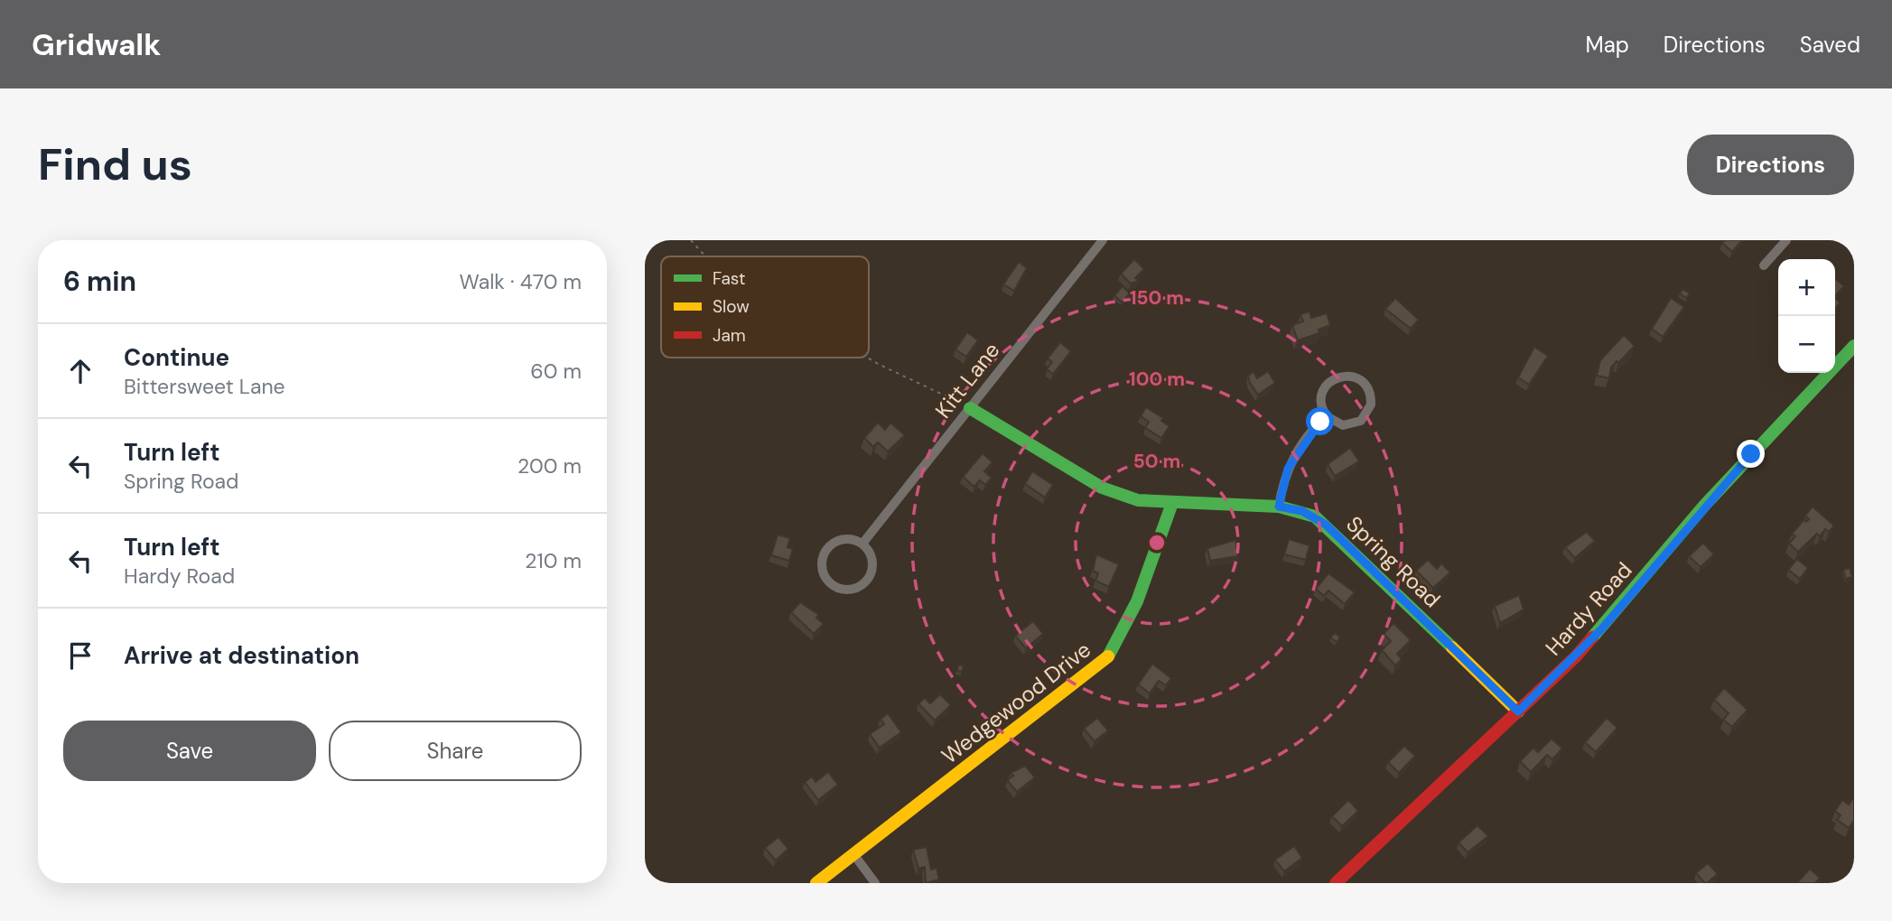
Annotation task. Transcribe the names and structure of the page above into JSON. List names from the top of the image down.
{
  "streets": {
    "street": [
      "Kitt Lane",
      "Spring Road",
      "Hardy Road",
      "Wedgewood Drive"
    ]
  },
  "crossings": [
    ["Kitt Lane", "Spring Road"],
    ["Spring Road", "Hardy Road"],
    ["Spring Road", "Wedgewood Drive"]
  ],
  "legend": ["Fast", "Slow", "Jam"],
  "page": {
    "header": "Gridwalk",
    "nav": ["Map", "Directions", "Saved"],
    "buttons": [
      "Directions",
      ["Save", "Share"]
    ],
    "title": "Find us",
    "heading": ["6 min", "Walk · 470 m"],
    "map_buttons": ["+", "−"],
    "list": [
      ["Continue", "Bittersweet Lane", "60 m"],
      ["Turn left", "Spring Road", "200 m"],
      ["Turn left", "Hardy Road", "210 m"],
      "Arrive at destination"
    ]
  },
  "rings": ["150 m", "100 m", "50 m"]
}
